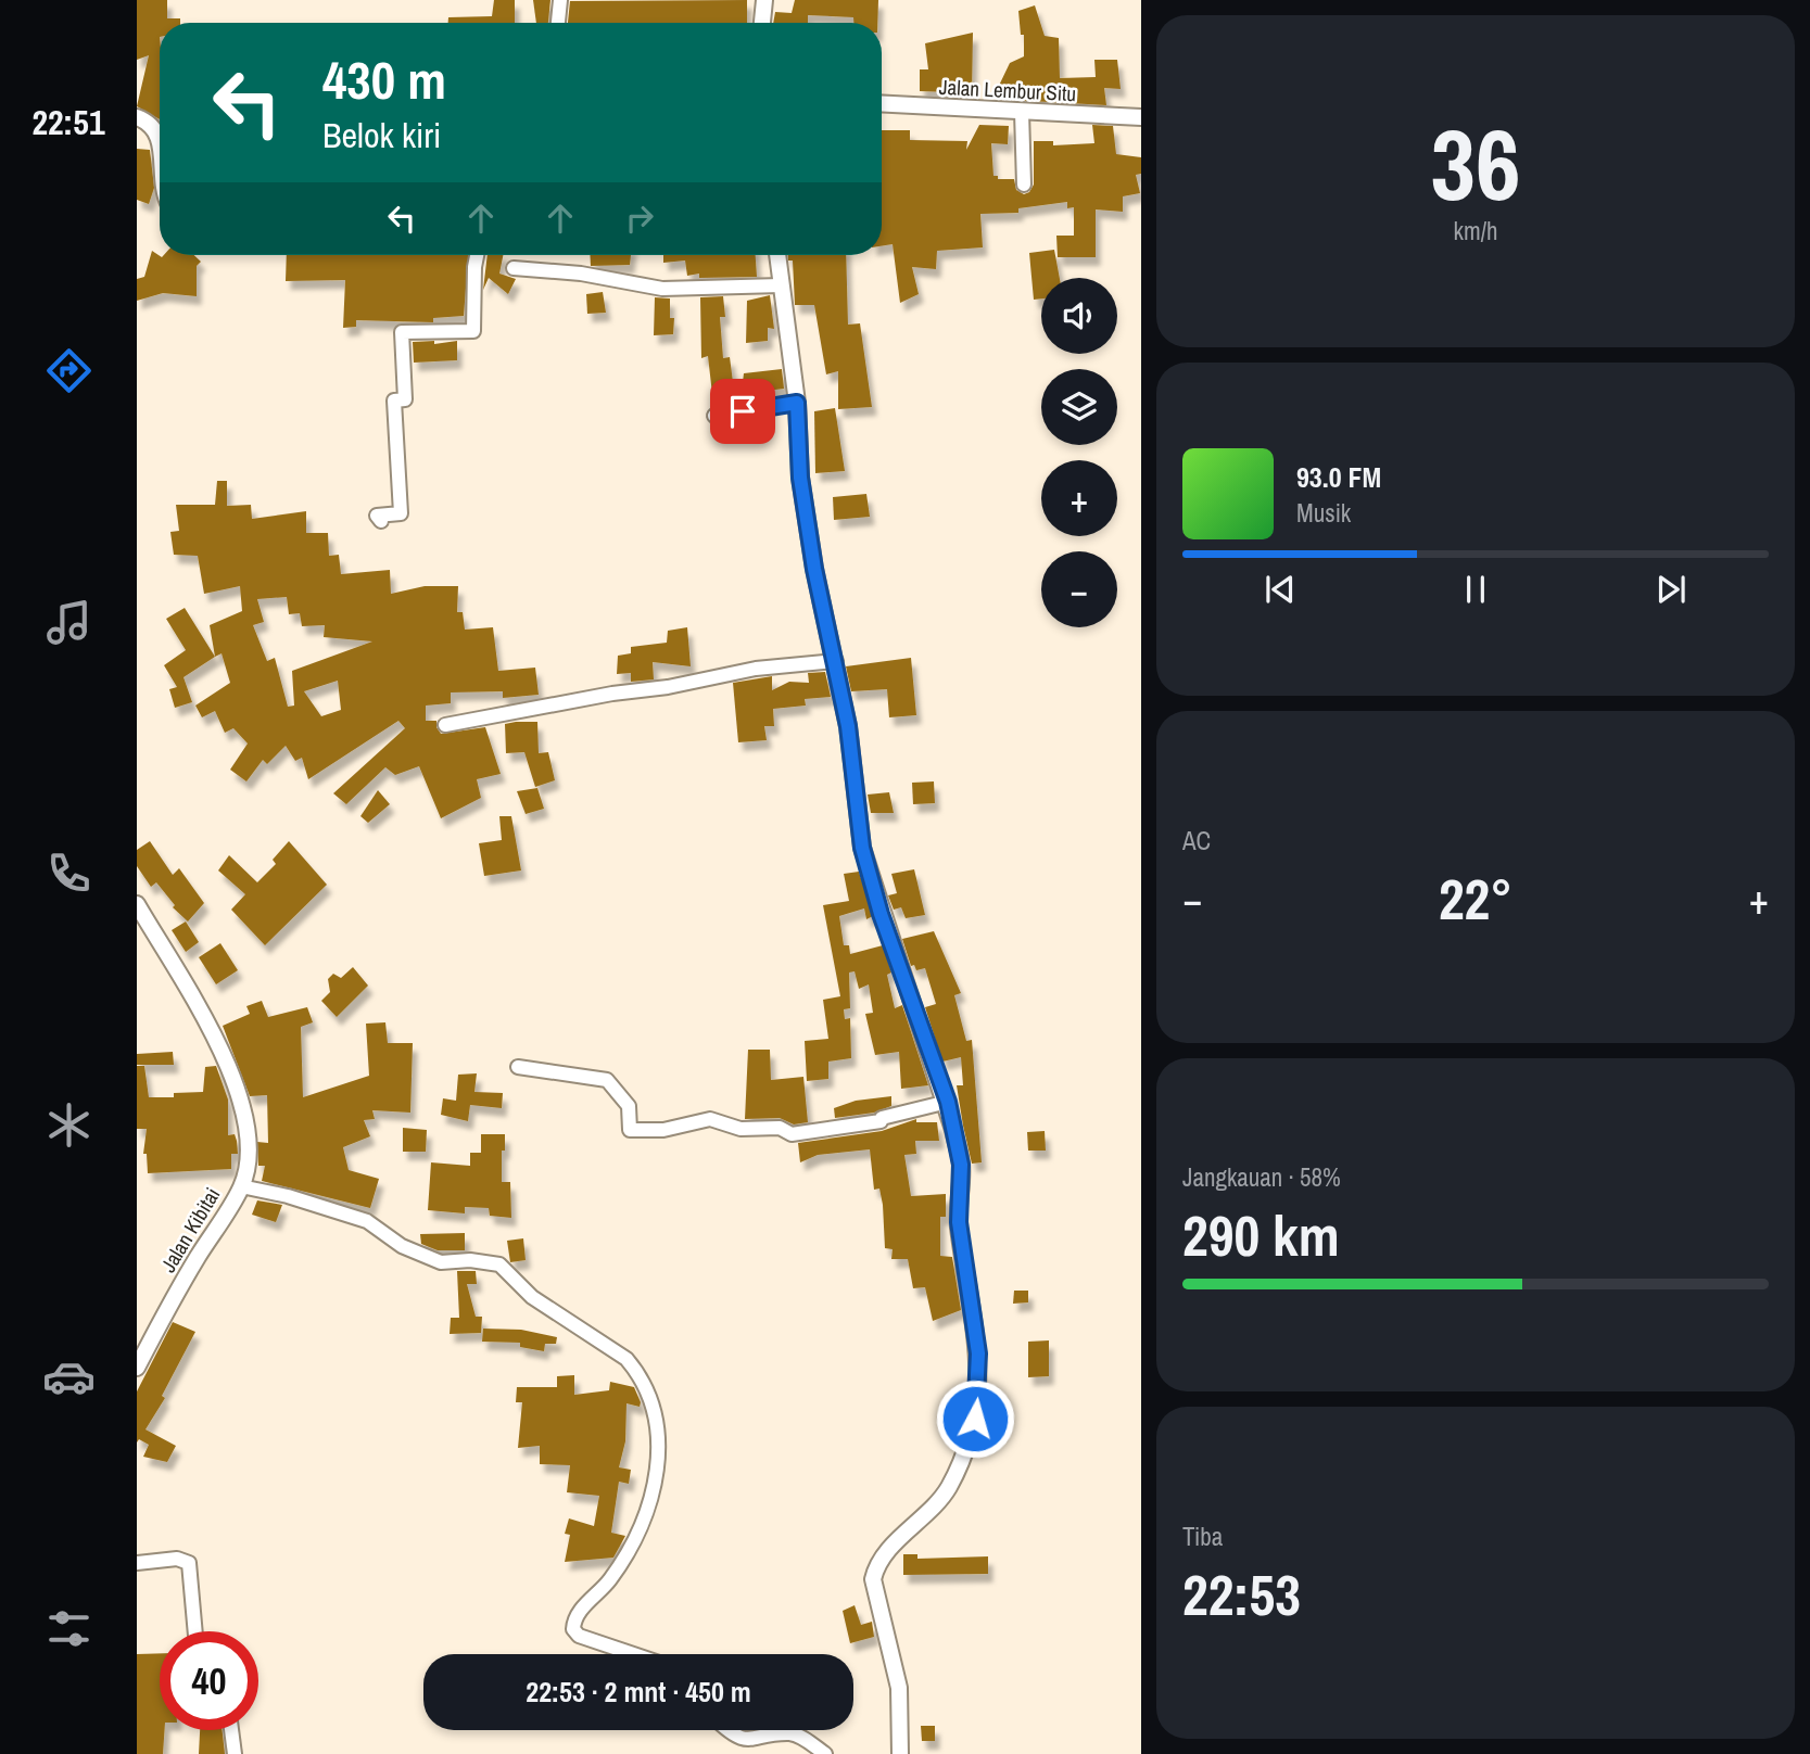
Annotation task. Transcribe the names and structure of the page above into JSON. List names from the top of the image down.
{
  "streets": {
    "street": ["Jalan Lembur Situ", "Jalan Kibitai"]
  },
  "page": {
    "tabs": "22:51",
    "tile": [
      ["36", "km/h"],
      "AC",
      ["Jangkauan · 58%", "290 km"],
      ["Tiba", "22:53"]
    ],
    "turn": ["430 m", "Belok kiri"],
    "map_buttons": ["+", "−"],
    "song": ["93.0 FM", "Musik"],
    "heat": ["−", "22°", "+"],
    "limit": "40",
    "trip": "22:53 · 2 mnt · 450 m"
  }
}
